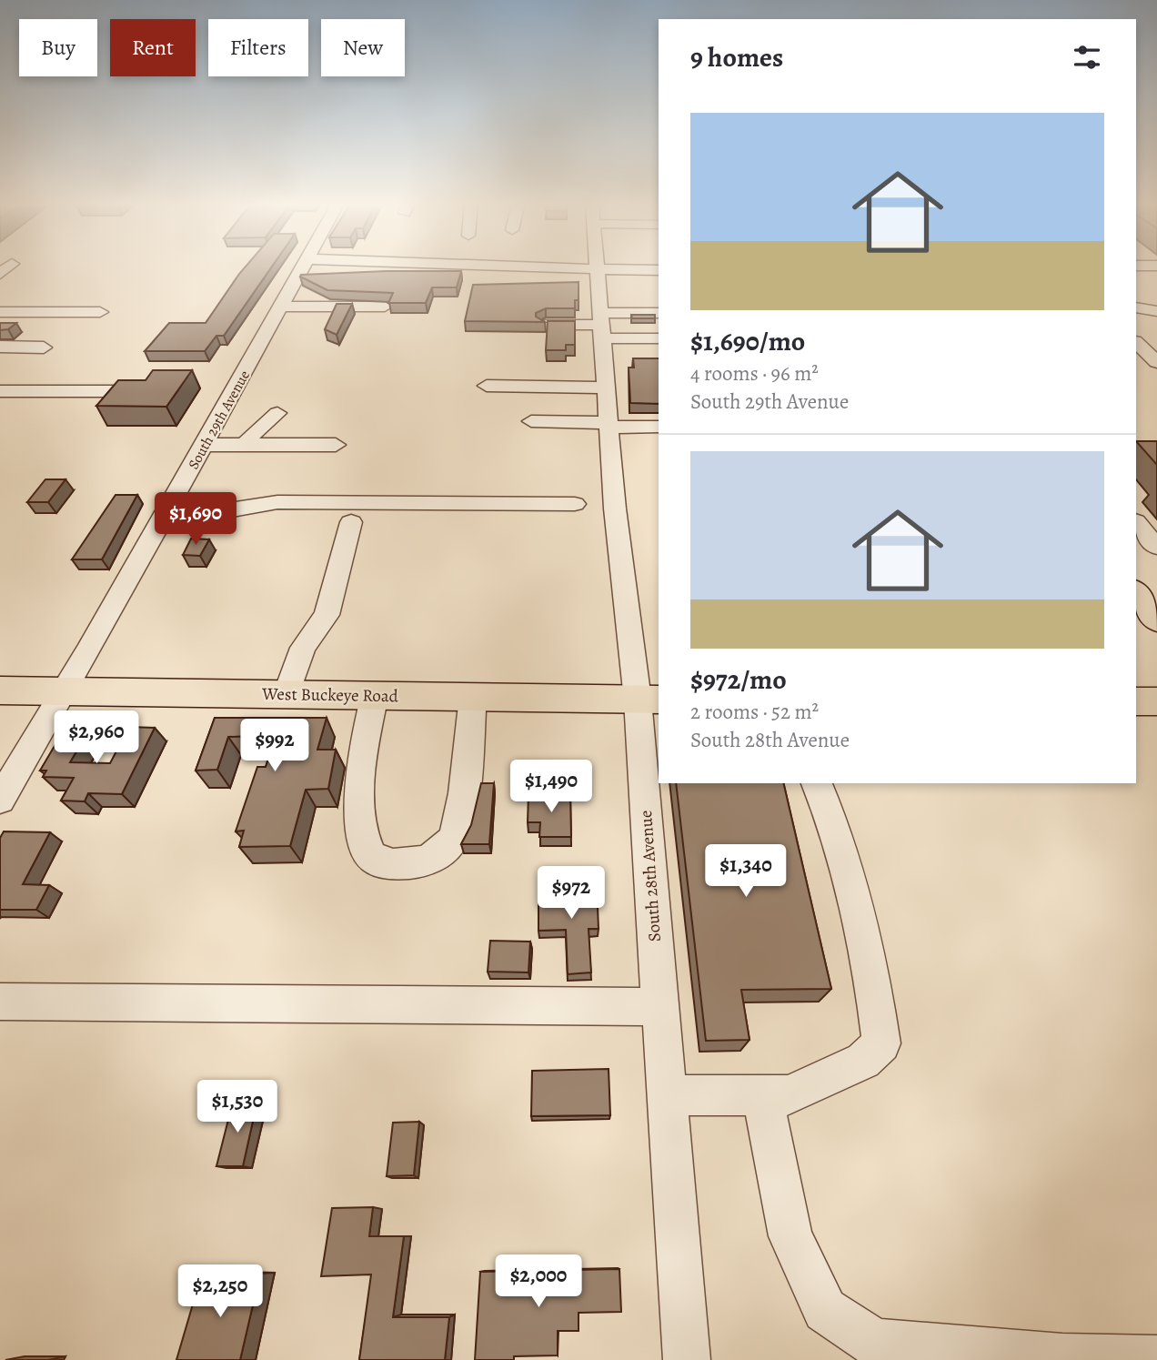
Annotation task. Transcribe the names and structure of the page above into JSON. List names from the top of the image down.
{
  "streets": {
    "main road": ["West Buckeye Road"],
    "street": ["South 29th Avenue", "South 28th Avenue"]
  },
  "crossings": [
    ["South 29th Avenue", "West Buckeye Road"],
    ["West Buckeye Road", "South 28th Avenue"]
  ],
  "page": {
    "chip": [
      "Buy",
      "Rent",
      "Filters",
      "New"
    ],
    "heading": "9 homes",
    "list": [
      {
        "name": "$1,690/mo",
        "note": "4 rooms · 96 m² · South 29th Avenue"
      },
      {
        "name": "$972/mo",
        "note": "2 rooms · 52 m² · South 28th Avenue"
      }
    ],
    "price": [
      "$1,690",
      "$2,960",
      "$992",
      "$1,490",
      "$1,340",
      "$972",
      "$1,530",
      "$2,000",
      "$2,250"
    ]
  }
}
